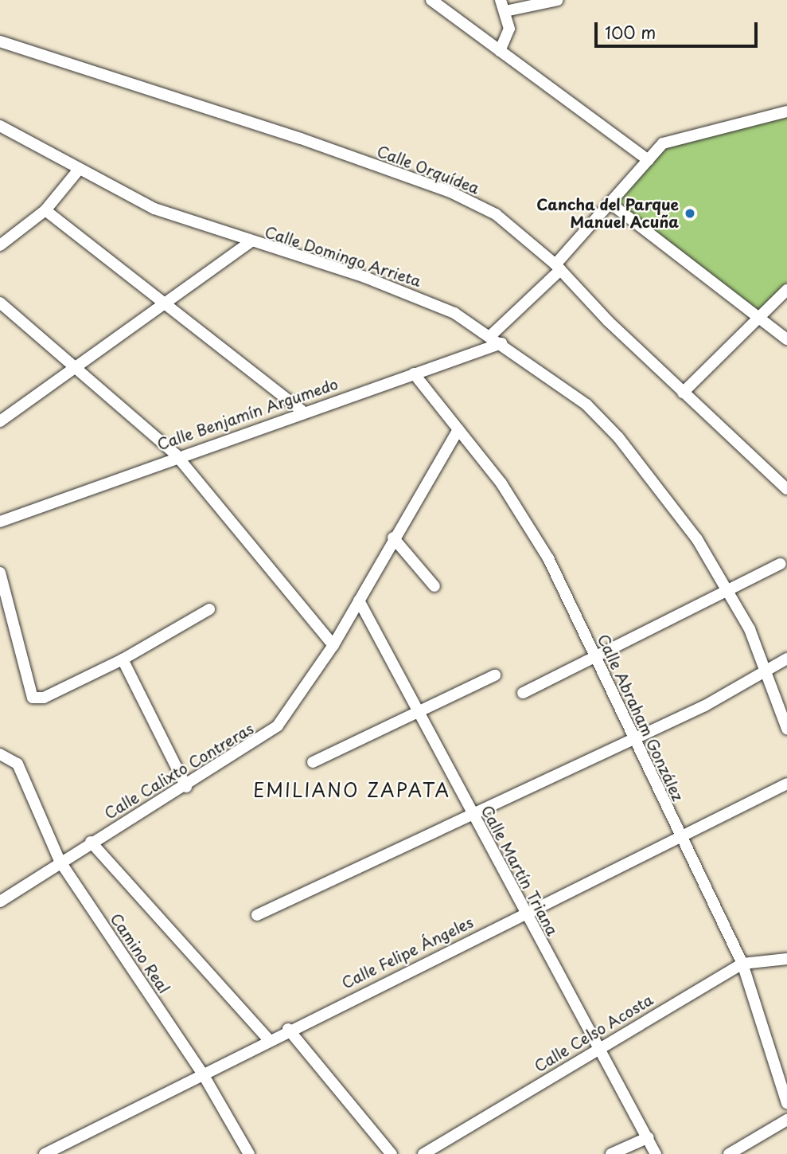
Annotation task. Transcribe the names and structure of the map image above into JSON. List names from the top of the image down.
{
  "streets": {
    "street": [
      "Calle Orquídea",
      "Calle Domingo Arrieta",
      "Calle Benjamín Argumedo",
      "Calle Abraham González",
      "Calle Calixto Contreras",
      "Calle Martín Triana",
      "Calle Felipe Ángeles",
      "Camino Real",
      "Calle Celso Acosta"
    ]
  },
  "crossings": [
    ["Calle Domingo Arrieta", "Calle Benjamín Argumedo"],
    ["Calle Benjamín Argumedo", "Calle Abraham González"],
    ["Calle Abraham González", "Calle Calixto Contreras"],
    ["Calle Abraham González", "Calle Felipe Ángeles"],
    ["Calle Abraham González", "Calle Celso Acosta"],
    ["Calle Calixto Contreras", "Calle Martín Triana"],
    ["Calle Calixto Contreras", "Camino Real"],
    ["Calle Martín Triana", "Calle Felipe Ángeles"],
    ["Calle Martín Triana", "Calle Celso Acosta"],
    ["Calle Felipe Ángeles", "Camino Real"]
  ],
  "districts": ["EMILIANO ZAPATA"],
  "places": ["Cancha del Parque Manuel Acuña"],
  "scale_bar": "100 m"
}
